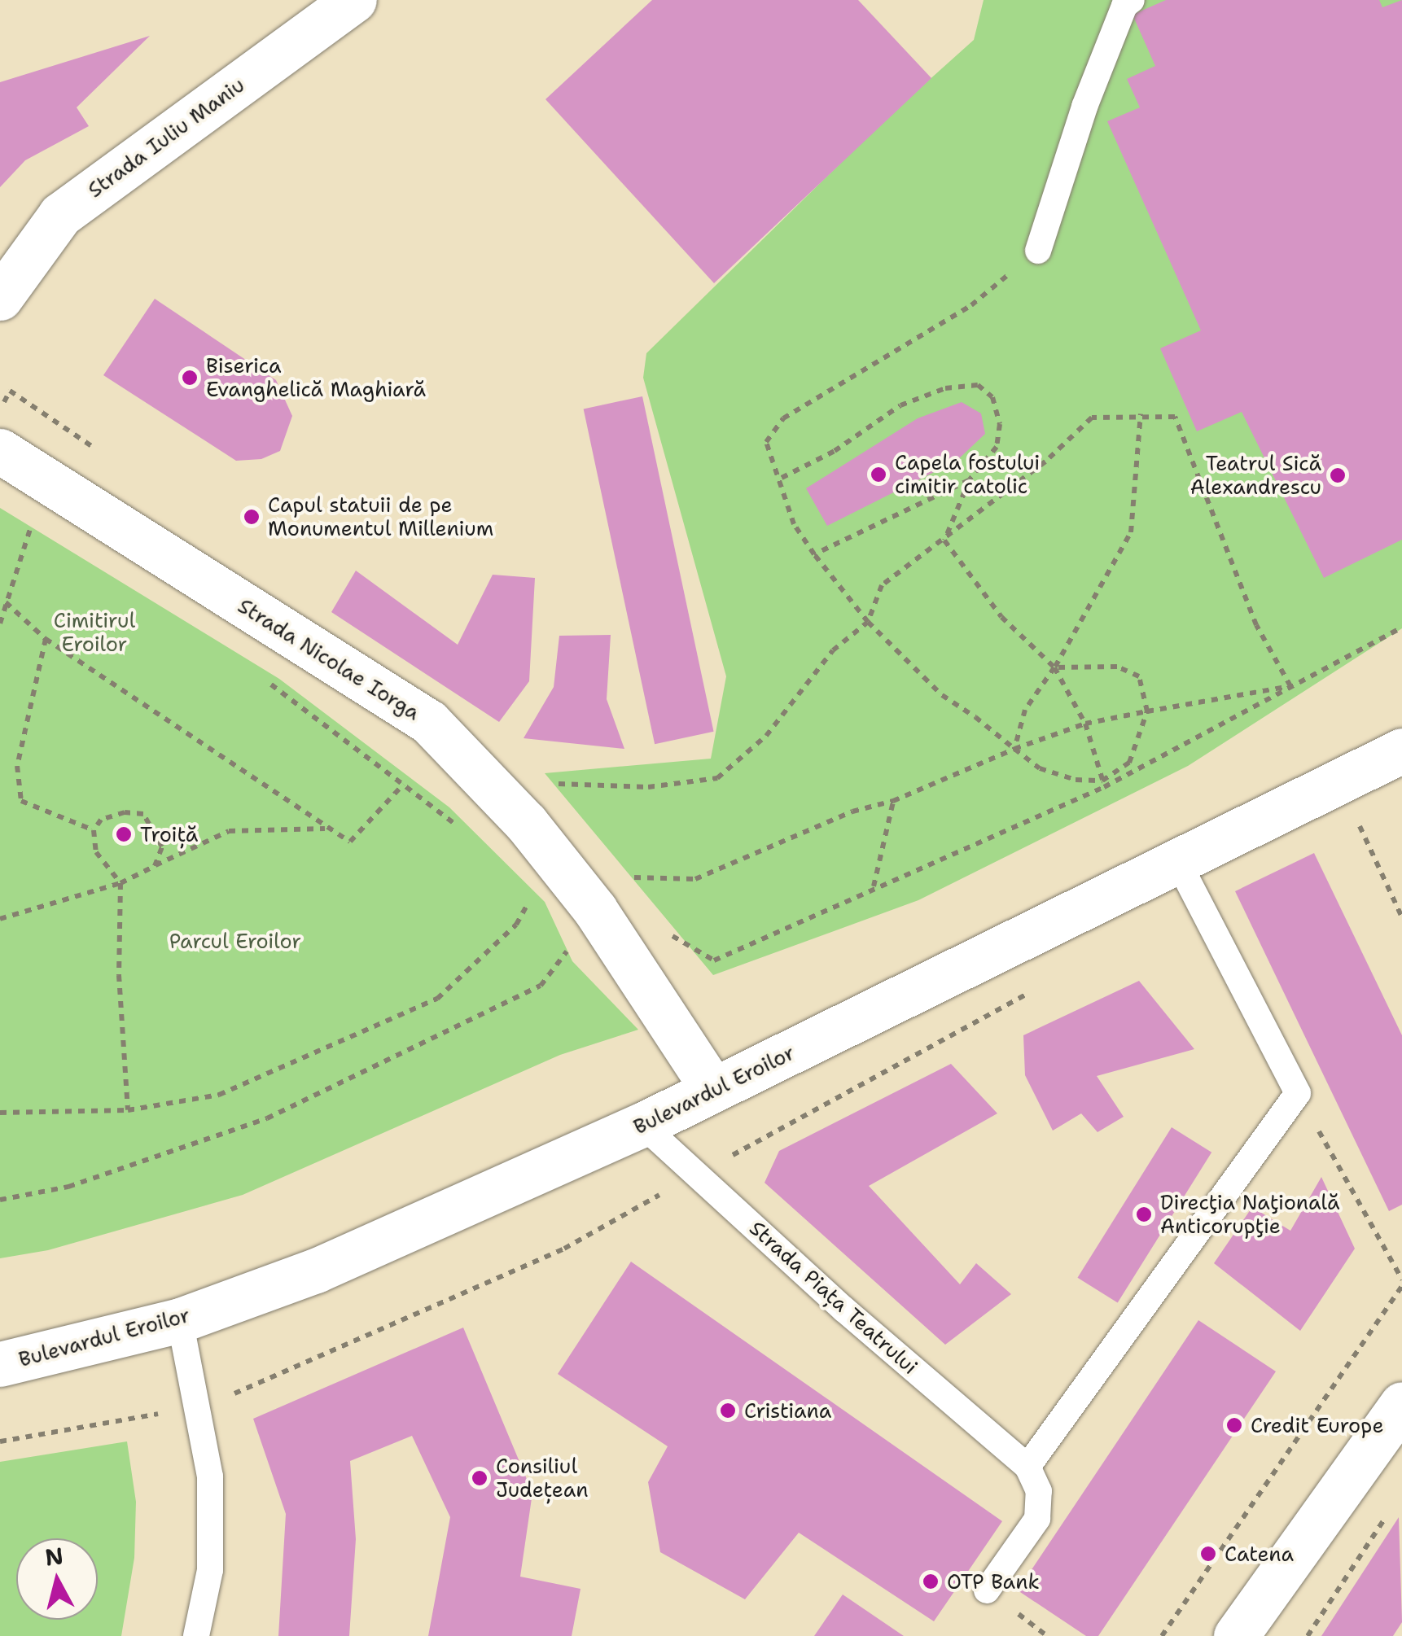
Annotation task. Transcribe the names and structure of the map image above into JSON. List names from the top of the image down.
{
  "streets": {
    "street": ["Strada Iuliu Maniu", "Strada Nicolae Iorga", "Bulevardul Eroilor"],
    "lane": ["Strada Piața Teatrului"]
  },
  "crossings": [
    ["Strada Nicolae Iorga", "Bulevardul Eroilor"],
    ["Bulevardul Eroilor", "Strada Piața Teatrului"]
  ],
  "parks": ["Cimitirul Eroilor", "Parcul Eroilor"],
  "places": [
    "Biserica Evanghelică Maghiară",
    "Capela fostului cimitir catolic",
    "Teatrul Sică Alexandrescu",
    "Capul statuii de pe Monumentul Millenium",
    "Troiță",
    "Direcţia Naţională Anticorupţie",
    "Cristiana",
    "Credit Europe",
    "Consiliul Județean",
    "Catena",
    "OTP Bank"
  ],
  "north": "top"
}
